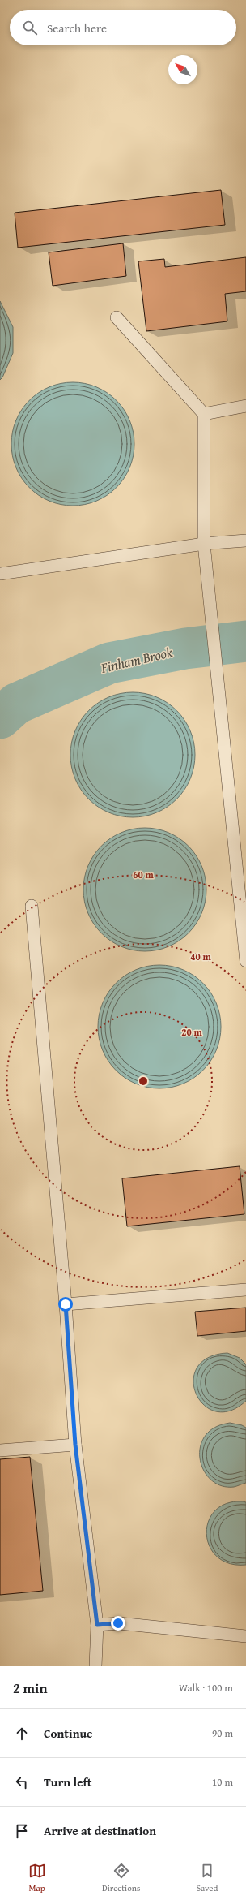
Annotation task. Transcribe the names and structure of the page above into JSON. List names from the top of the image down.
{
  "water": ["Finham Brook"],
  "north": "top left",
  "page": {
    "search": "Search here",
    "heading": ["2 min", "Walk · 100 m"],
    "list": [
      ["Continue", "90 m"],
      ["Turn left", "10 m"],
      "Arrive at destination"
    ],
    "nav": ["Map", "Directions", "Saved"]
  },
  "rings": ["60 m", "40 m", "20 m"]
}
